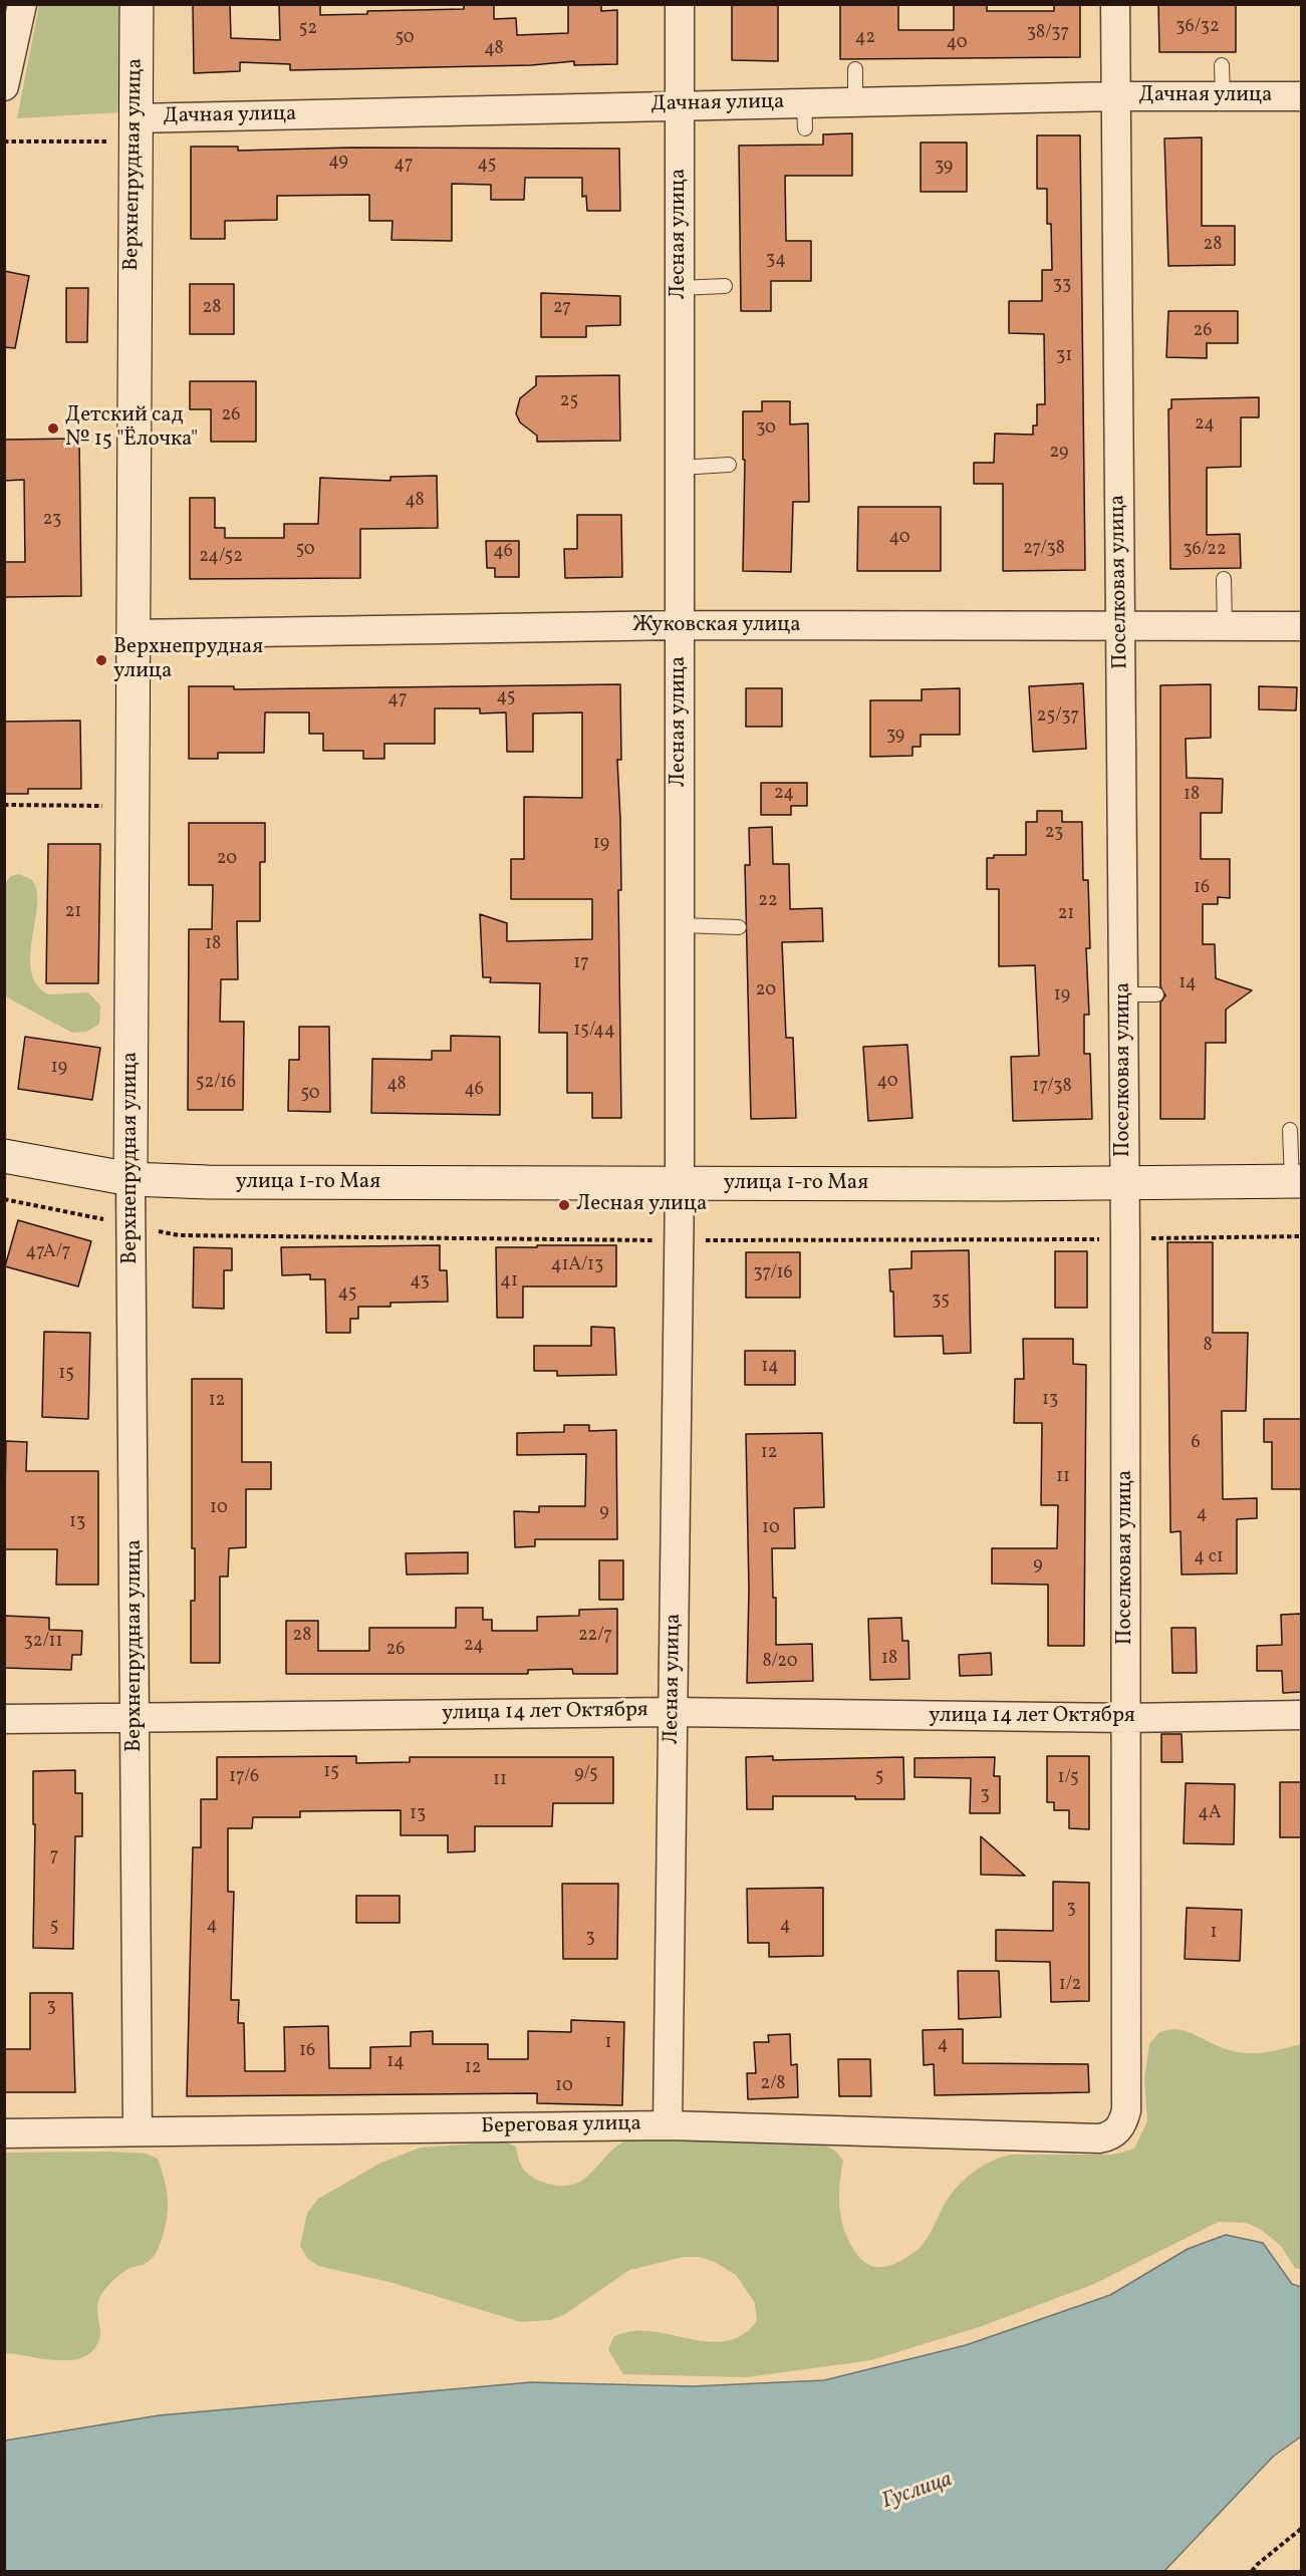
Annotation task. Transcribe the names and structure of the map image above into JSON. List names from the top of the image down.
{
  "streets": {
    "main road": ["Верхнепрудная улица", "улица 1-го Мая"],
    "street": [
      "Дачная улица",
      "Лесная улица",
      "Поселковая улица",
      "Жуковская улица",
      "улица 14 лет Октября",
      "Береговая улица"
    ]
  },
  "crossings": [
    ["Дачная улица", "Верхнепрудная улица"],
    ["Дачная улица", "Лесная улица"],
    ["Дачная улица", "Поселковая улица"],
    ["Верхнепрудная улица", "Жуковская улица"],
    ["Верхнепрудная улица", "улица 1-го Мая"],
    ["Верхнепрудная улица", "улица 14 лет Октября"],
    ["Верхнепрудная улица", "Береговая улица"],
    ["Лесная улица", "Жуковская улица"],
    ["Лесная улица", "улица 1-го Мая"],
    ["Лесная улица", "улица 14 лет Октября"],
    ["Лесная улица", "Береговая улица"],
    ["Поселковая улица", "Жуковская улица"],
    ["Поселковая улица", "улица 1-го Мая"],
    ["Поселковая улица", "улица 14 лет Октября"],
    ["Поселковая улица", "Береговая улица"]
  ],
  "water": ["Гуслица"],
  "places": ["Детский сад № 15 \"Ёлочка\"", "Верхнепрудная улица", "Лесная улица"],
  "house_numbers": [
    "36/32",
    "52",
    "38/37",
    "50",
    "42",
    "40",
    "48",
    "49",
    "47",
    "45",
    "39",
    "28",
    "34",
    "33",
    "28",
    "27",
    "26",
    "31",
    "25",
    "26",
    "24",
    "30",
    "29",
    "48",
    "23",
    "40",
    "27/38",
    "50",
    "36/22",
    "46",
    "24/52",
    "45",
    "47",
    "25/37",
    "39",
    "24",
    "18",
    "23",
    "19",
    "20",
    "16",
    "22",
    "21",
    "21",
    "18",
    "17",
    "14",
    "20",
    "19",
    "15/44",
    "19",
    "40",
    "52/16",
    "48",
    "17/38",
    "46",
    "50",
    "47А/7",
    "41А/13",
    "37/16",
    "43",
    "41",
    "45",
    "35",
    "8",
    "14",
    "15",
    "13",
    "12",
    "6",
    "12",
    "11",
    "10",
    "9",
    "4",
    "13",
    "10",
    "4 с1",
    "9",
    "28",
    "22/7",
    "32/11",
    "24",
    "26",
    "18",
    "8/20",
    "15",
    "9/5",
    "17/6",
    "5",
    "1/5",
    "11",
    "3",
    "4А",
    "13",
    "7",
    "3",
    "4",
    "4",
    "5",
    "1",
    "3",
    "1/2",
    "3",
    "1",
    "4",
    "16",
    "14",
    "12",
    "2/8",
    "10"
  ]
}
